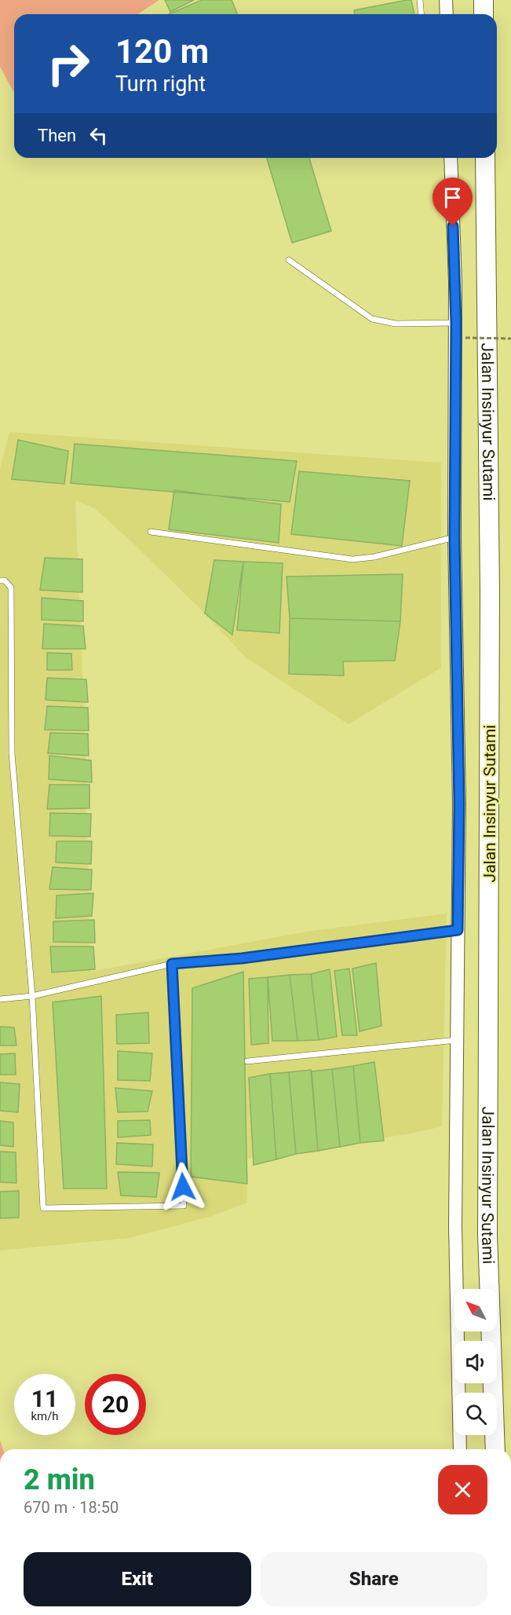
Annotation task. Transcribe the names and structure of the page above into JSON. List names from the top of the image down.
{
  "streets": {
    "highway": ["Jalan Insinyur Sutami"]
  },
  "north": "top left",
  "page": {
    "turn": ["120 m", "Turn right"],
    "then": "Then",
    "speed": "11 km/h",
    "limit": "20",
    "heading": ["2 min", "670 m · 18:50"],
    "buttons": ["Exit", "Share"]
  }
}
